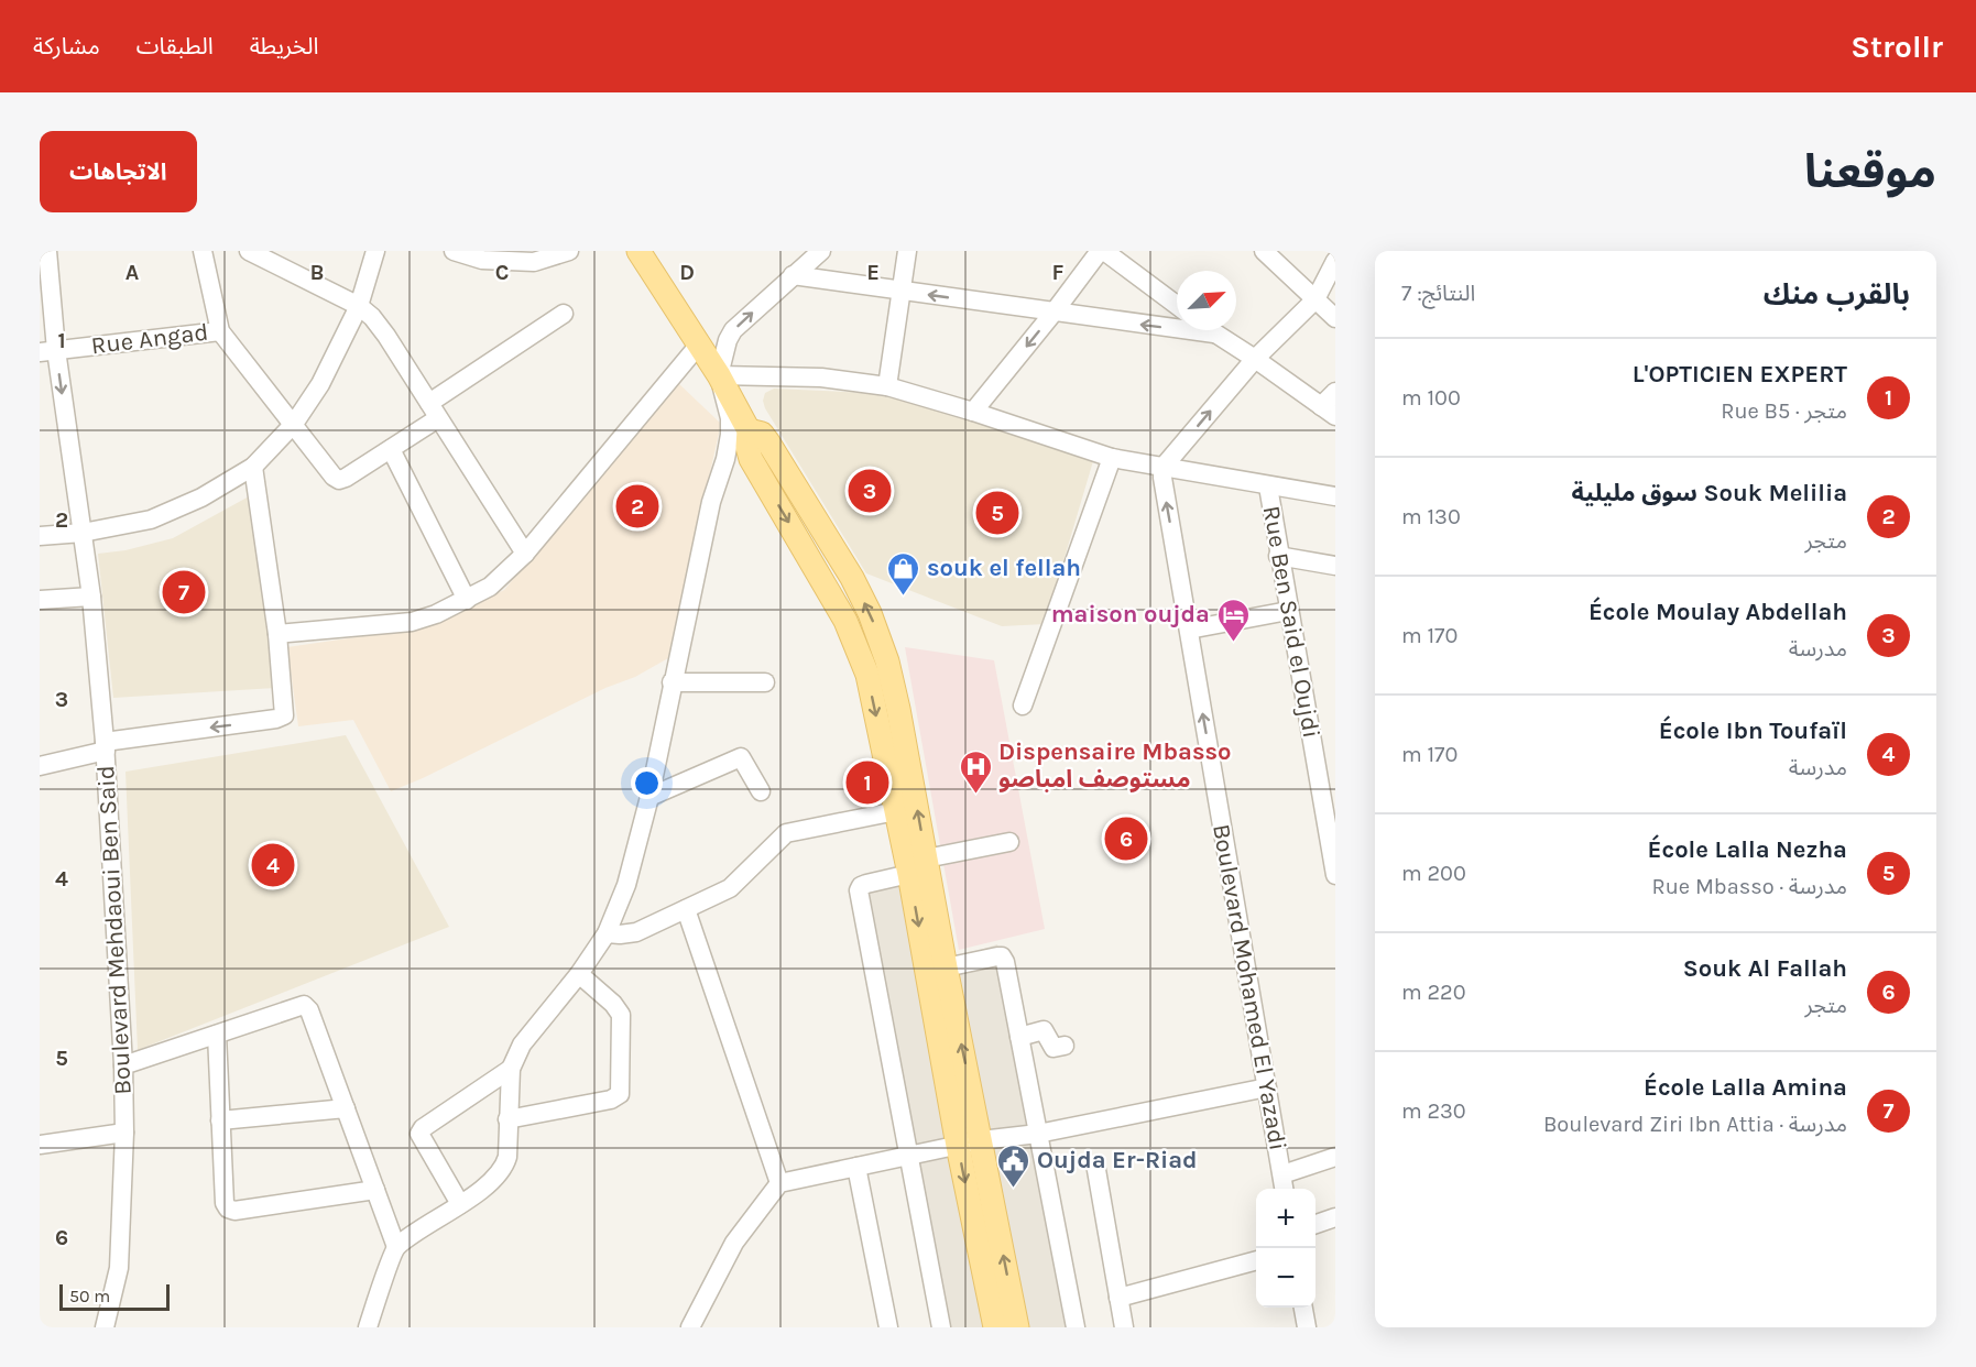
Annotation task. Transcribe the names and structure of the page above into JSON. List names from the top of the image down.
{
  "streets": {
    "street": [
      "Rue Angad",
      "Rue Ben Said el Oujdi",
      "Boulevard Mehdaoui Ben Said",
      "Boulevard Mohamed El Yazadi"
    ]
  },
  "crossings": [
    ["Rue Angad", "Boulevard Mehdaoui Ben Said"]
  ],
  "one_way": ["Boulevard Mohamed El Yazadi"],
  "places": {
    "shop": ["souk el fellah"],
    "hotel": ["maison oujda"],
    "hospital": ["Dispensaire Mbasso مستوصف امباصو"],
    "public building": ["Oujda Er-Riad"]
  },
  "scale_bar": "50 m",
  "north": "top right",
  "page": {
    "header": "Strollr",
    "nav": ["الخريطة", "الطبقات", "مشاركة"],
    "title": "موقعنا",
    "buttons": "الاتجاهات",
    "heading": ["بالقرب منك", "النتائج: 7"],
    "list": [
      {
        "mark": "1",
        "name": "L'OPTICIEN EXPERT",
        "note": "متجر · Rue B5",
        "value": "100 m"
      },
      {
        "mark": "2",
        "name": "Souk Melilia سوق مليلية",
        "note": "متجر",
        "value": "130 m"
      },
      {
        "mark": "3",
        "name": "École Moulay Abdellah",
        "note": "مدرسة",
        "value": "170 m"
      },
      {
        "mark": "4",
        "name": "École Ibn Toufaïl",
        "note": "مدرسة",
        "value": "170 m"
      },
      {
        "mark": "5",
        "name": "École Lalla Nezha",
        "note": "مدرسة · Rue Mbasso",
        "value": "200 m"
      },
      {
        "mark": "6",
        "name": "Souk Al Fallah",
        "note": "متجر",
        "value": "220 m"
      },
      {
        "mark": "7",
        "name": "École Lalla Amina",
        "note": "مدرسة · Boulevard Ziri Ibn Attia",
        "value": "230 m"
      }
    ],
    "pins": [
      "3",
      "2",
      "5",
      "7",
      "1",
      "6",
      "4"
    ],
    "map_buttons": ["+", "−"],
    "scale": "50 m"
  },
  "grid": {
    "columns": [
      "A",
      "B",
      "C",
      "D",
      "E",
      "F"
    ],
    "rows": [
      "1",
      "2",
      "3",
      "4",
      "5",
      "6"
    ]
  }
}
